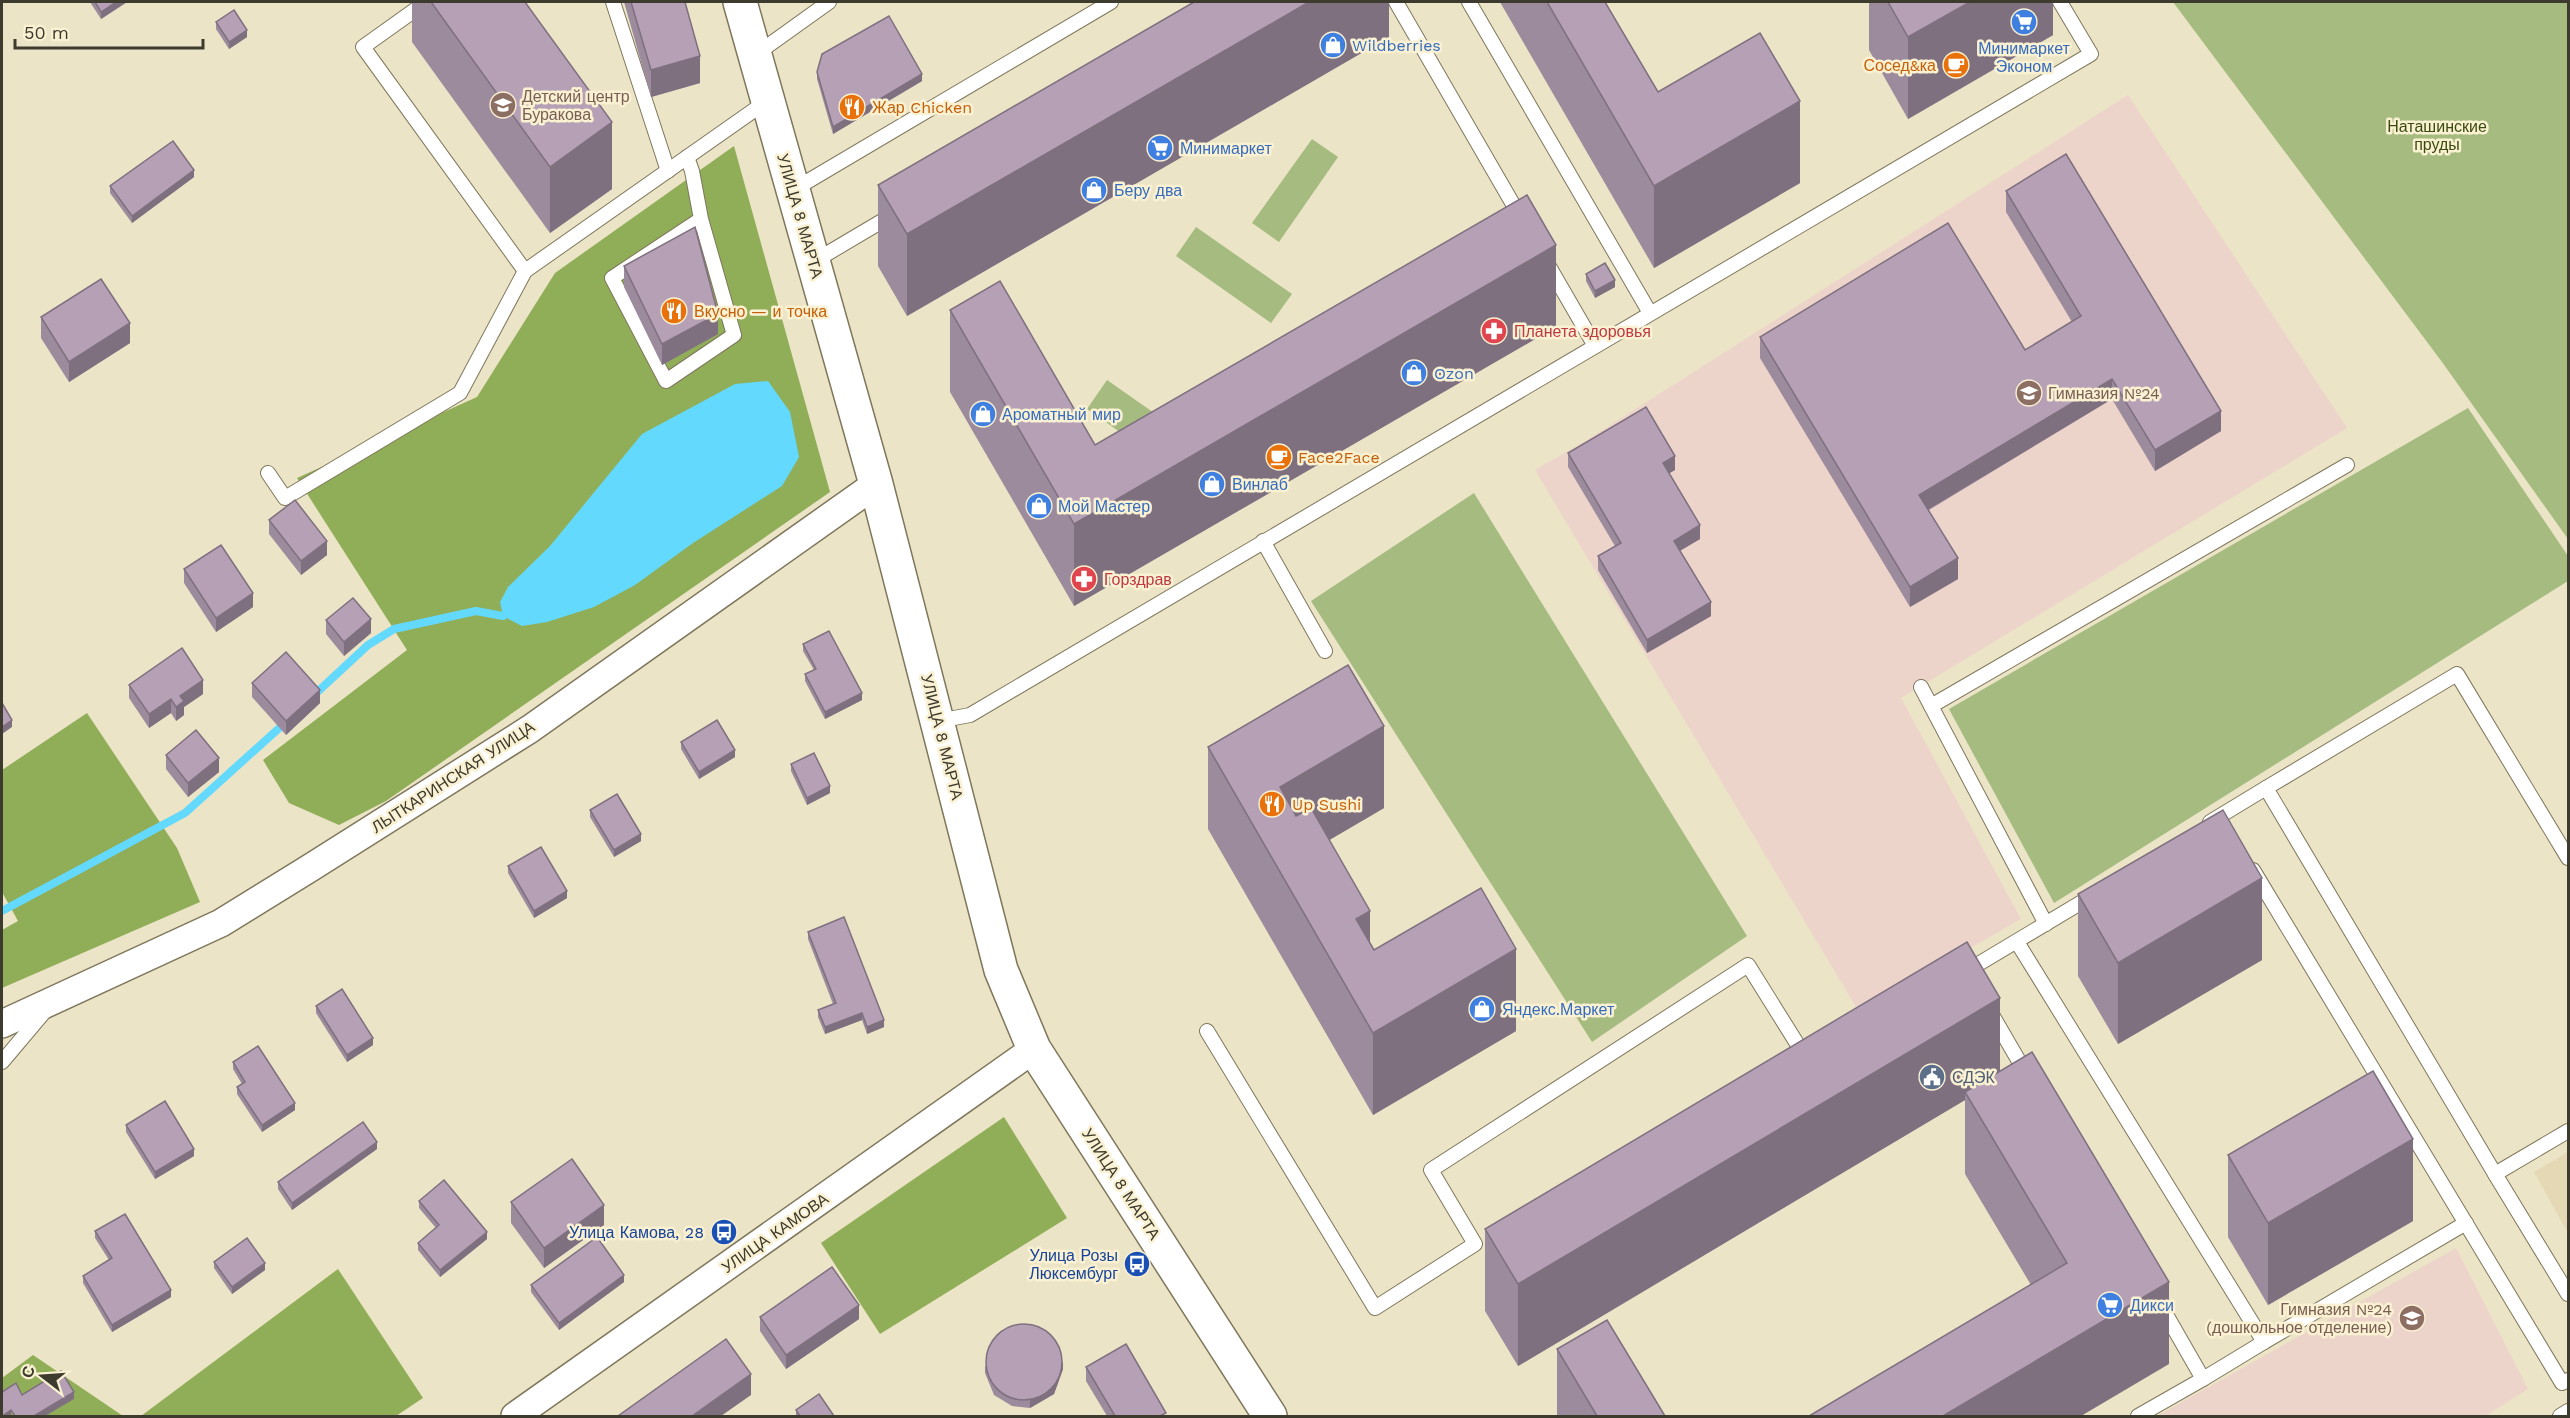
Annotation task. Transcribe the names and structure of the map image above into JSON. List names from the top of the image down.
{
  "streets": {
    "street": ["УЛИЦА 8 МАРТА", "ЛЫТКАРИНСКАЯ УЛИЦА", "УЛИЦА КАМОВА"]
  },
  "crossings": [
    ["УЛИЦА 8 МАРТА", "ЛЫТКАРИНСКАЯ УЛИЦА"],
    ["УЛИЦА 8 МАРТА", "УЛИЦА КАМОВА"]
  ],
  "parks": ["Наташинские пруды"],
  "places": {
    "supermarket": ["Минимаркет Эконом", "Минимаркет", "Дикси"],
    "shop": [
      "Wildberries",
      "Беру два",
      "Ozon",
      "Ароматный мир",
      "Винлаб",
      "Мой Мастер",
      "Яндекс.Маркет"
    ],
    "cafe": ["Сосед&ка", "Face2Face"],
    "school or university": ["Детский центр Буракова", "Гимназия №24", "Гимназия №24 (дошкольное отделение)"],
    "restaurant": ["Жар Chicken", "Вкусно — и точка", "Up Sushi"],
    "pharmacy": ["Планета здоровья", "Горздрав"],
    "public building": ["СДЭК"],
    "bus stop": ["Улица Камова, 28", "Улица Розы Люксембург"]
  },
  "scale_bar": "50 m",
  "north": "left"
}
